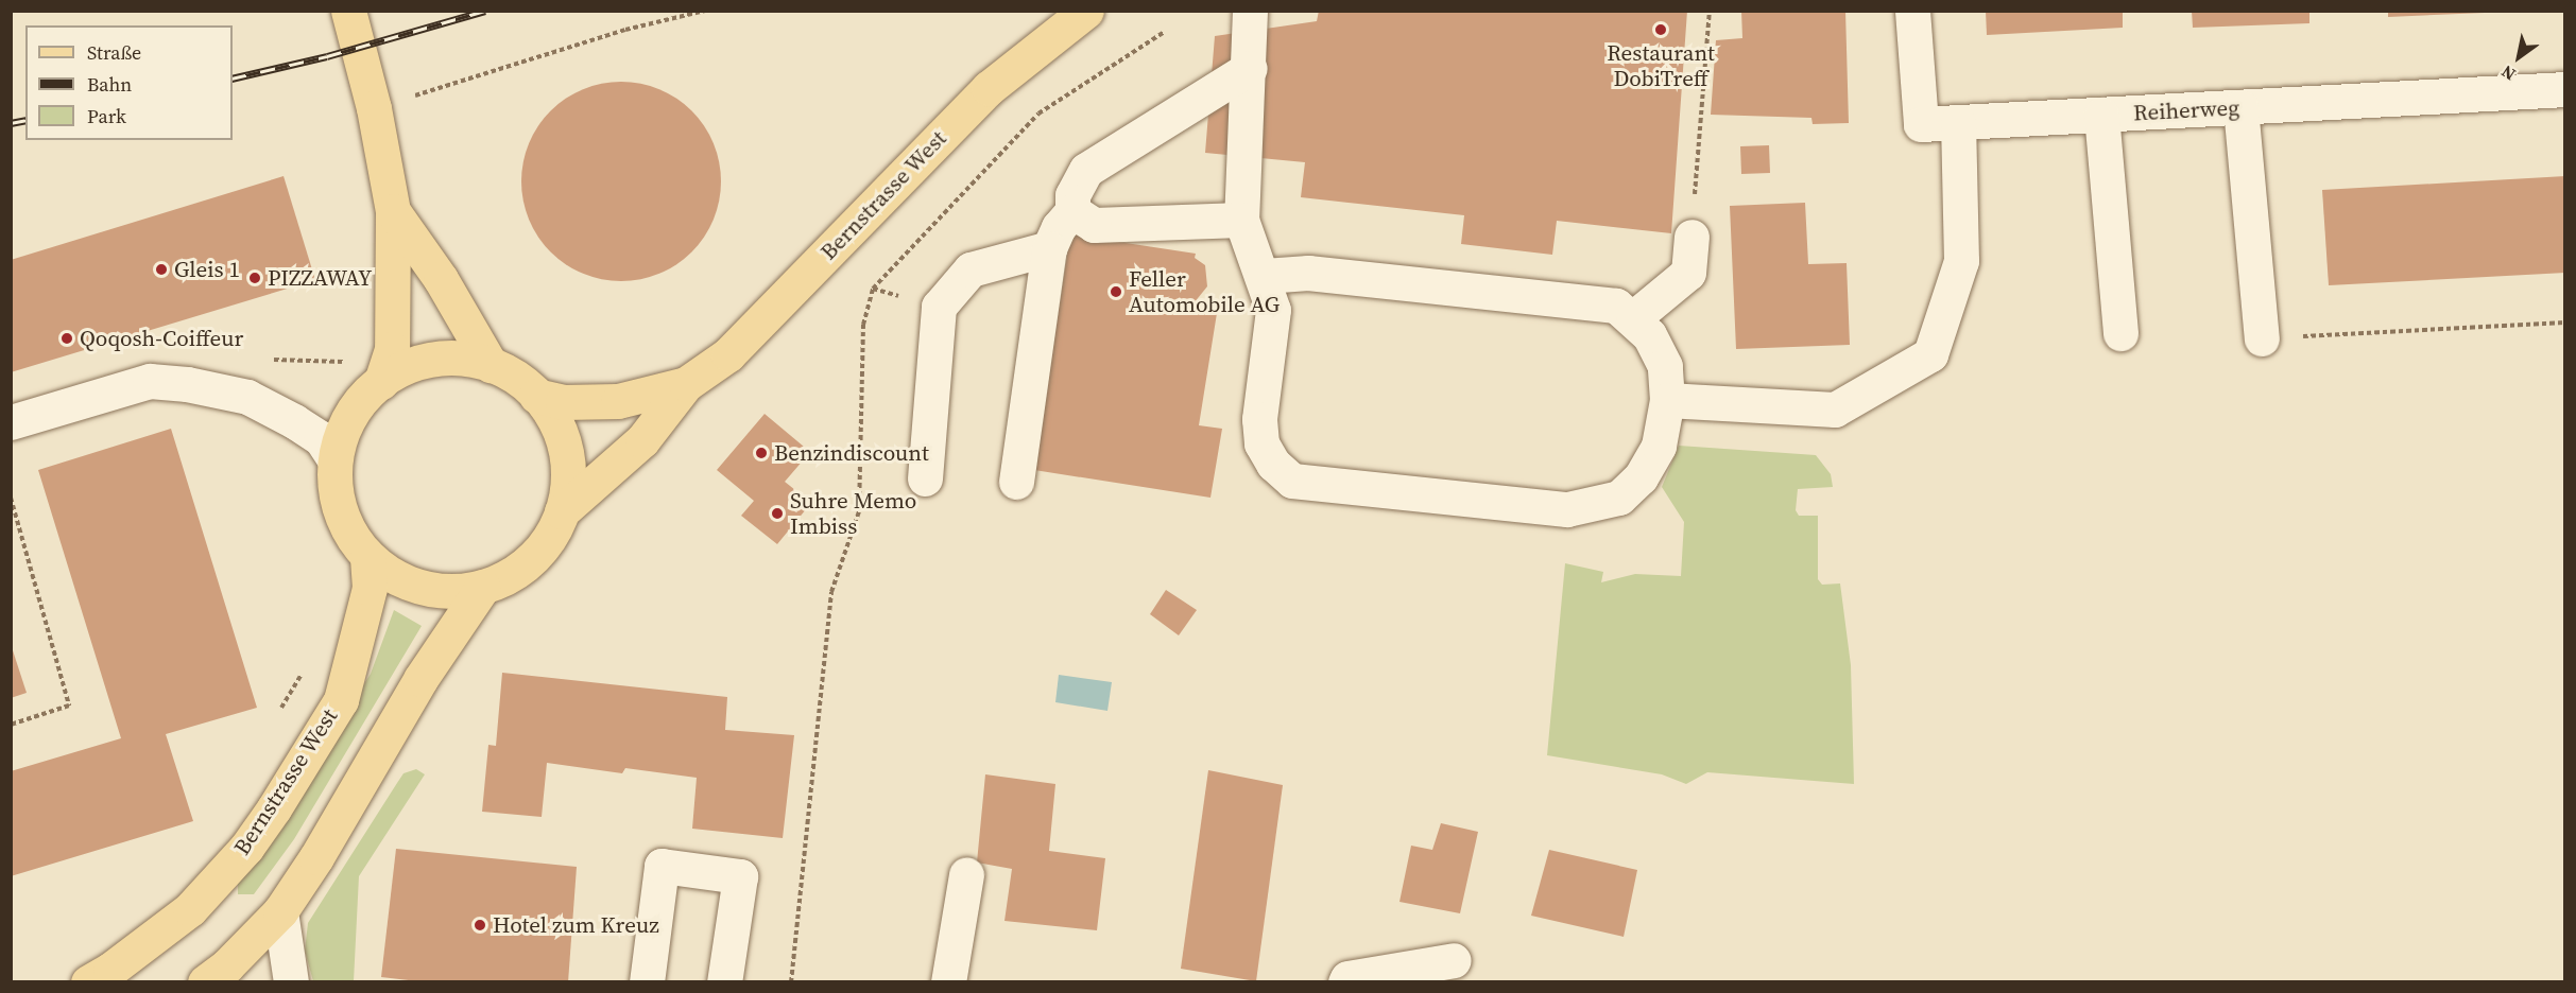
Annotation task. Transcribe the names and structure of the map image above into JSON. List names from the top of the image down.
{
  "streets": {
    "main road": ["Bernstrasse West"],
    "street": ["Reiherweg"]
  },
  "places": [
    "Restaurant DobiTreff",
    "Gleis 1",
    "PIZZAWAY",
    "Feller Automobile AG",
    "Qoqosh-Coiffeur",
    "Benzindiscount",
    "Suhre Memo Imbiss",
    "Hotel zum Kreuz"
  ],
  "legend": ["Straße", "Bahn", "Park"],
  "north": "bottom left"
}
